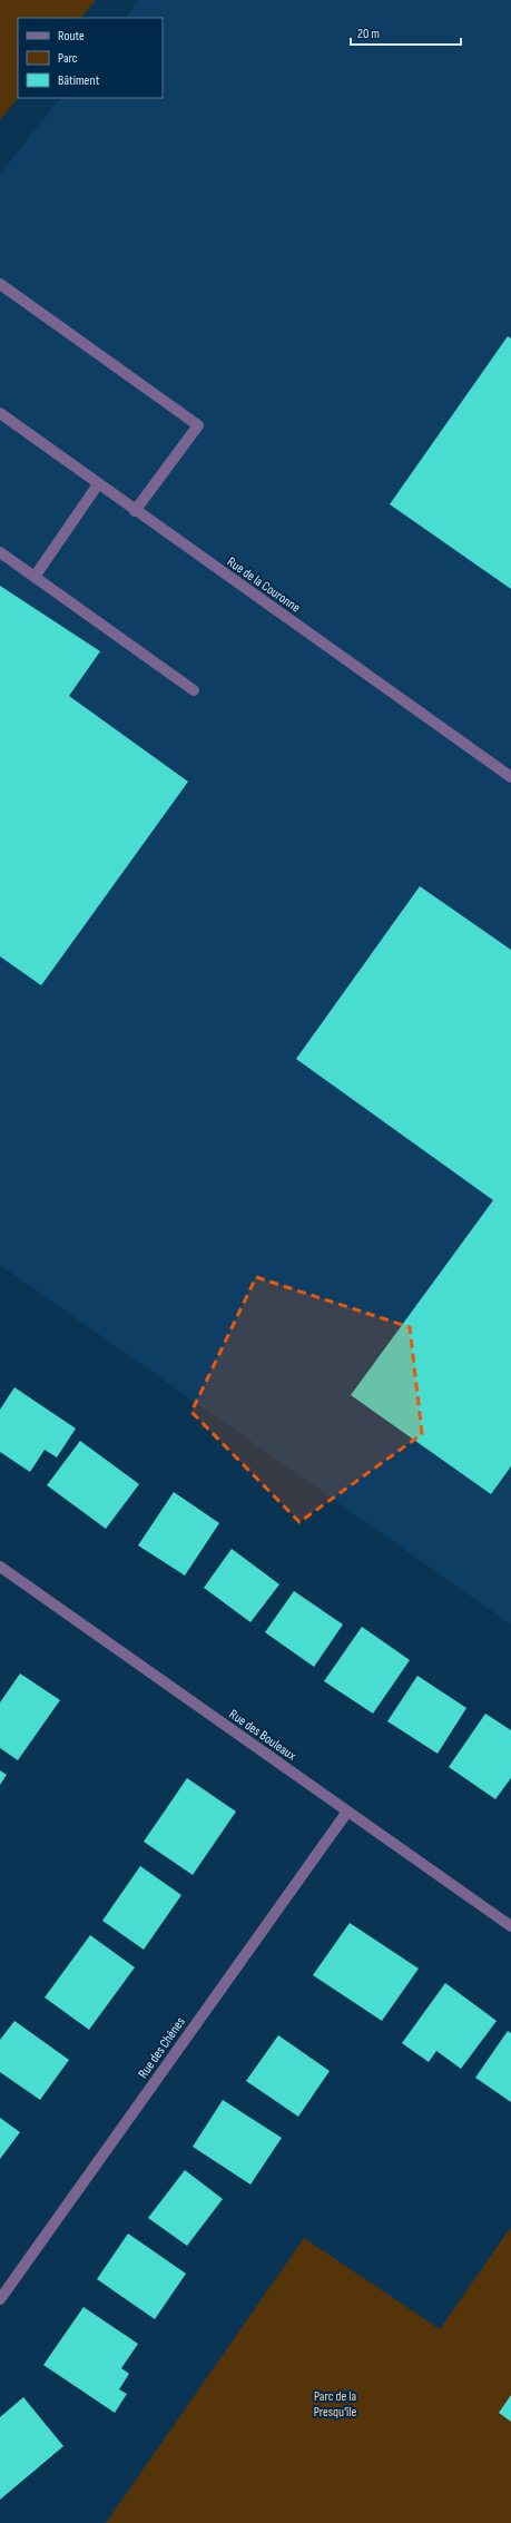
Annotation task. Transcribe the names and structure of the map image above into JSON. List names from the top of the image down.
{
  "streets": {
    "street": ["Rue de la Couronne", "Rue des Bouleaux", "Rue des Chênes"]
  },
  "crossings": [
    ["Rue des Bouleaux", "Rue des Chênes"]
  ],
  "parks": ["Parc de la Presqu'île"],
  "legend": ["Route", "Parc", "Bâtiment"],
  "scale_bar": "20 m"
}
